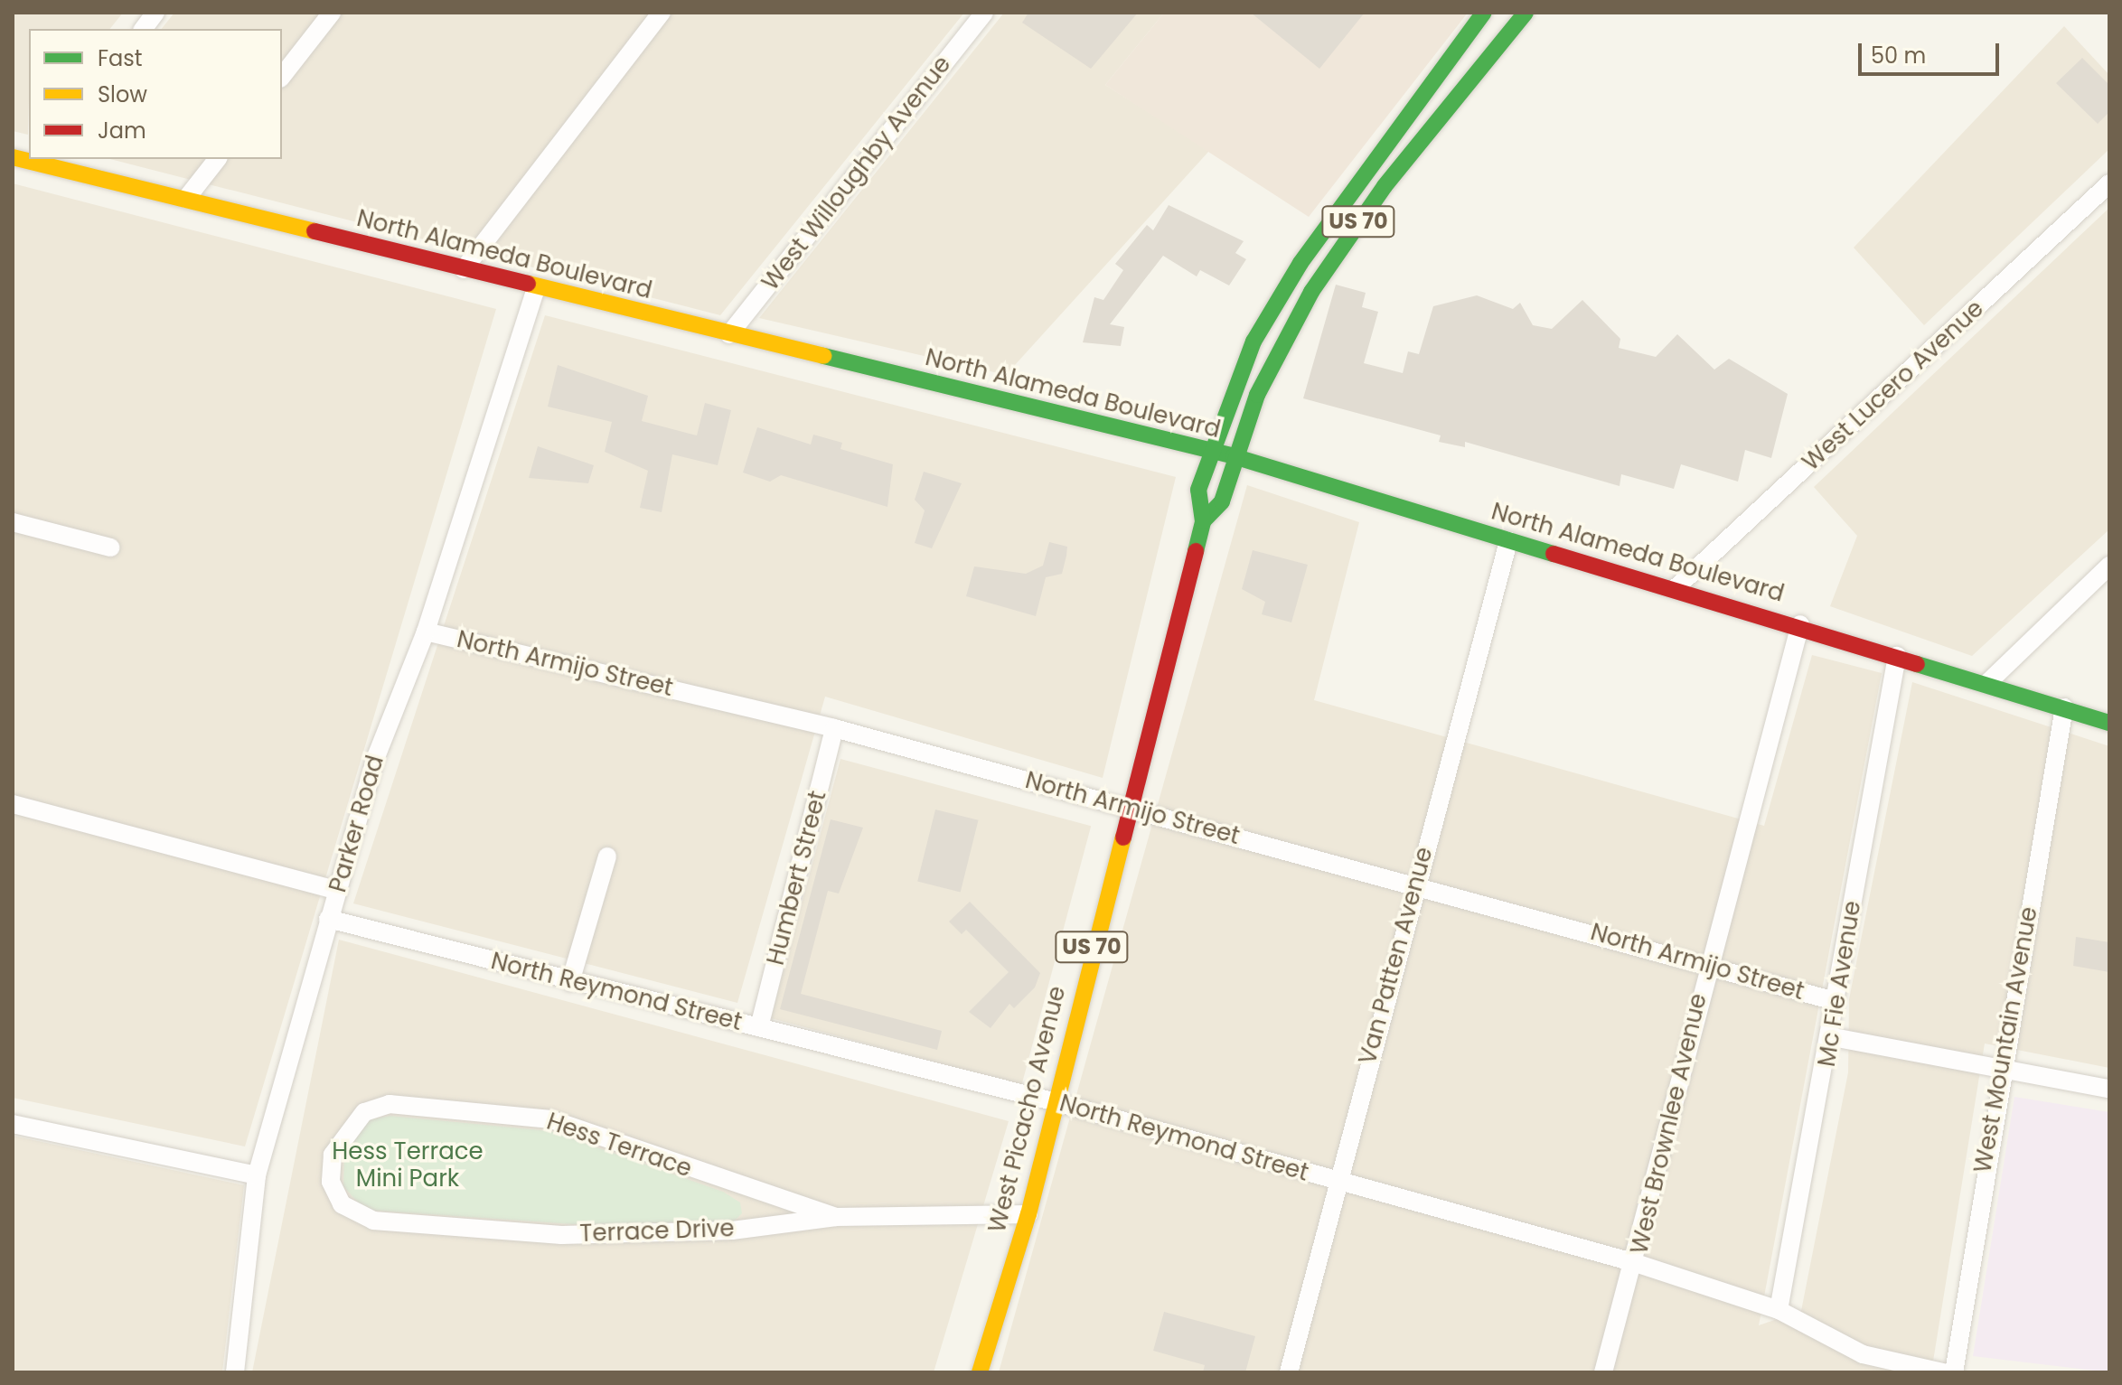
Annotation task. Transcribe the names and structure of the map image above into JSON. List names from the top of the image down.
{
  "streets": {
    "main road": ["US 70", "North Alameda Boulevard", "West Picacho Avenue"],
    "street": [
      "West Willoughby Avenue",
      "West Lucero Avenue",
      "North Armijo Street",
      "Parker Road",
      "Humbert Street",
      "Van Patten Avenue",
      "Mc Fie Avenue",
      "North Reymond Street",
      "West Mountain Avenue",
      "West Brownlee Avenue",
      "Hess Terrace",
      "Terrace Drive"
    ]
  },
  "crossings": [
    ["West Willoughby Avenue", "North Alameda Boulevard"],
    ["North Alameda Boulevard", "West Lucero Avenue"],
    ["North Alameda Boulevard", "Parker Road"],
    ["North Alameda Boulevard", "Van Patten Avenue"],
    ["North Alameda Boulevard", "Mc Fie Avenue"],
    ["North Alameda Boulevard", "West Mountain Avenue"],
    ["North Alameda Boulevard", "West Picacho Avenue"],
    ["North Alameda Boulevard", "West Brownlee Avenue"],
    ["North Armijo Street", "Parker Road"],
    ["North Armijo Street", "Humbert Street"],
    ["North Armijo Street", "Van Patten Avenue"],
    ["North Armijo Street", "Mc Fie Avenue"],
    ["North Armijo Street", "West Picacho Avenue"],
    ["North Armijo Street", "West Brownlee Avenue"],
    ["Parker Road", "North Reymond Street"],
    ["Humbert Street", "North Reymond Street"],
    ["Van Patten Avenue", "North Reymond Street"],
    ["Mc Fie Avenue", "North Reymond Street"],
    ["North Reymond Street", "West Picacho Avenue"],
    ["North Reymond Street", "West Brownlee Avenue"],
    ["West Picacho Avenue", "Terrace Drive"],
    ["Hess Terrace", "Terrace Drive"]
  ],
  "parks": ["Hess Terrace Mini Park"],
  "legend": ["Fast", "Slow", "Jam"],
  "scale_bar": "50 m"
}
